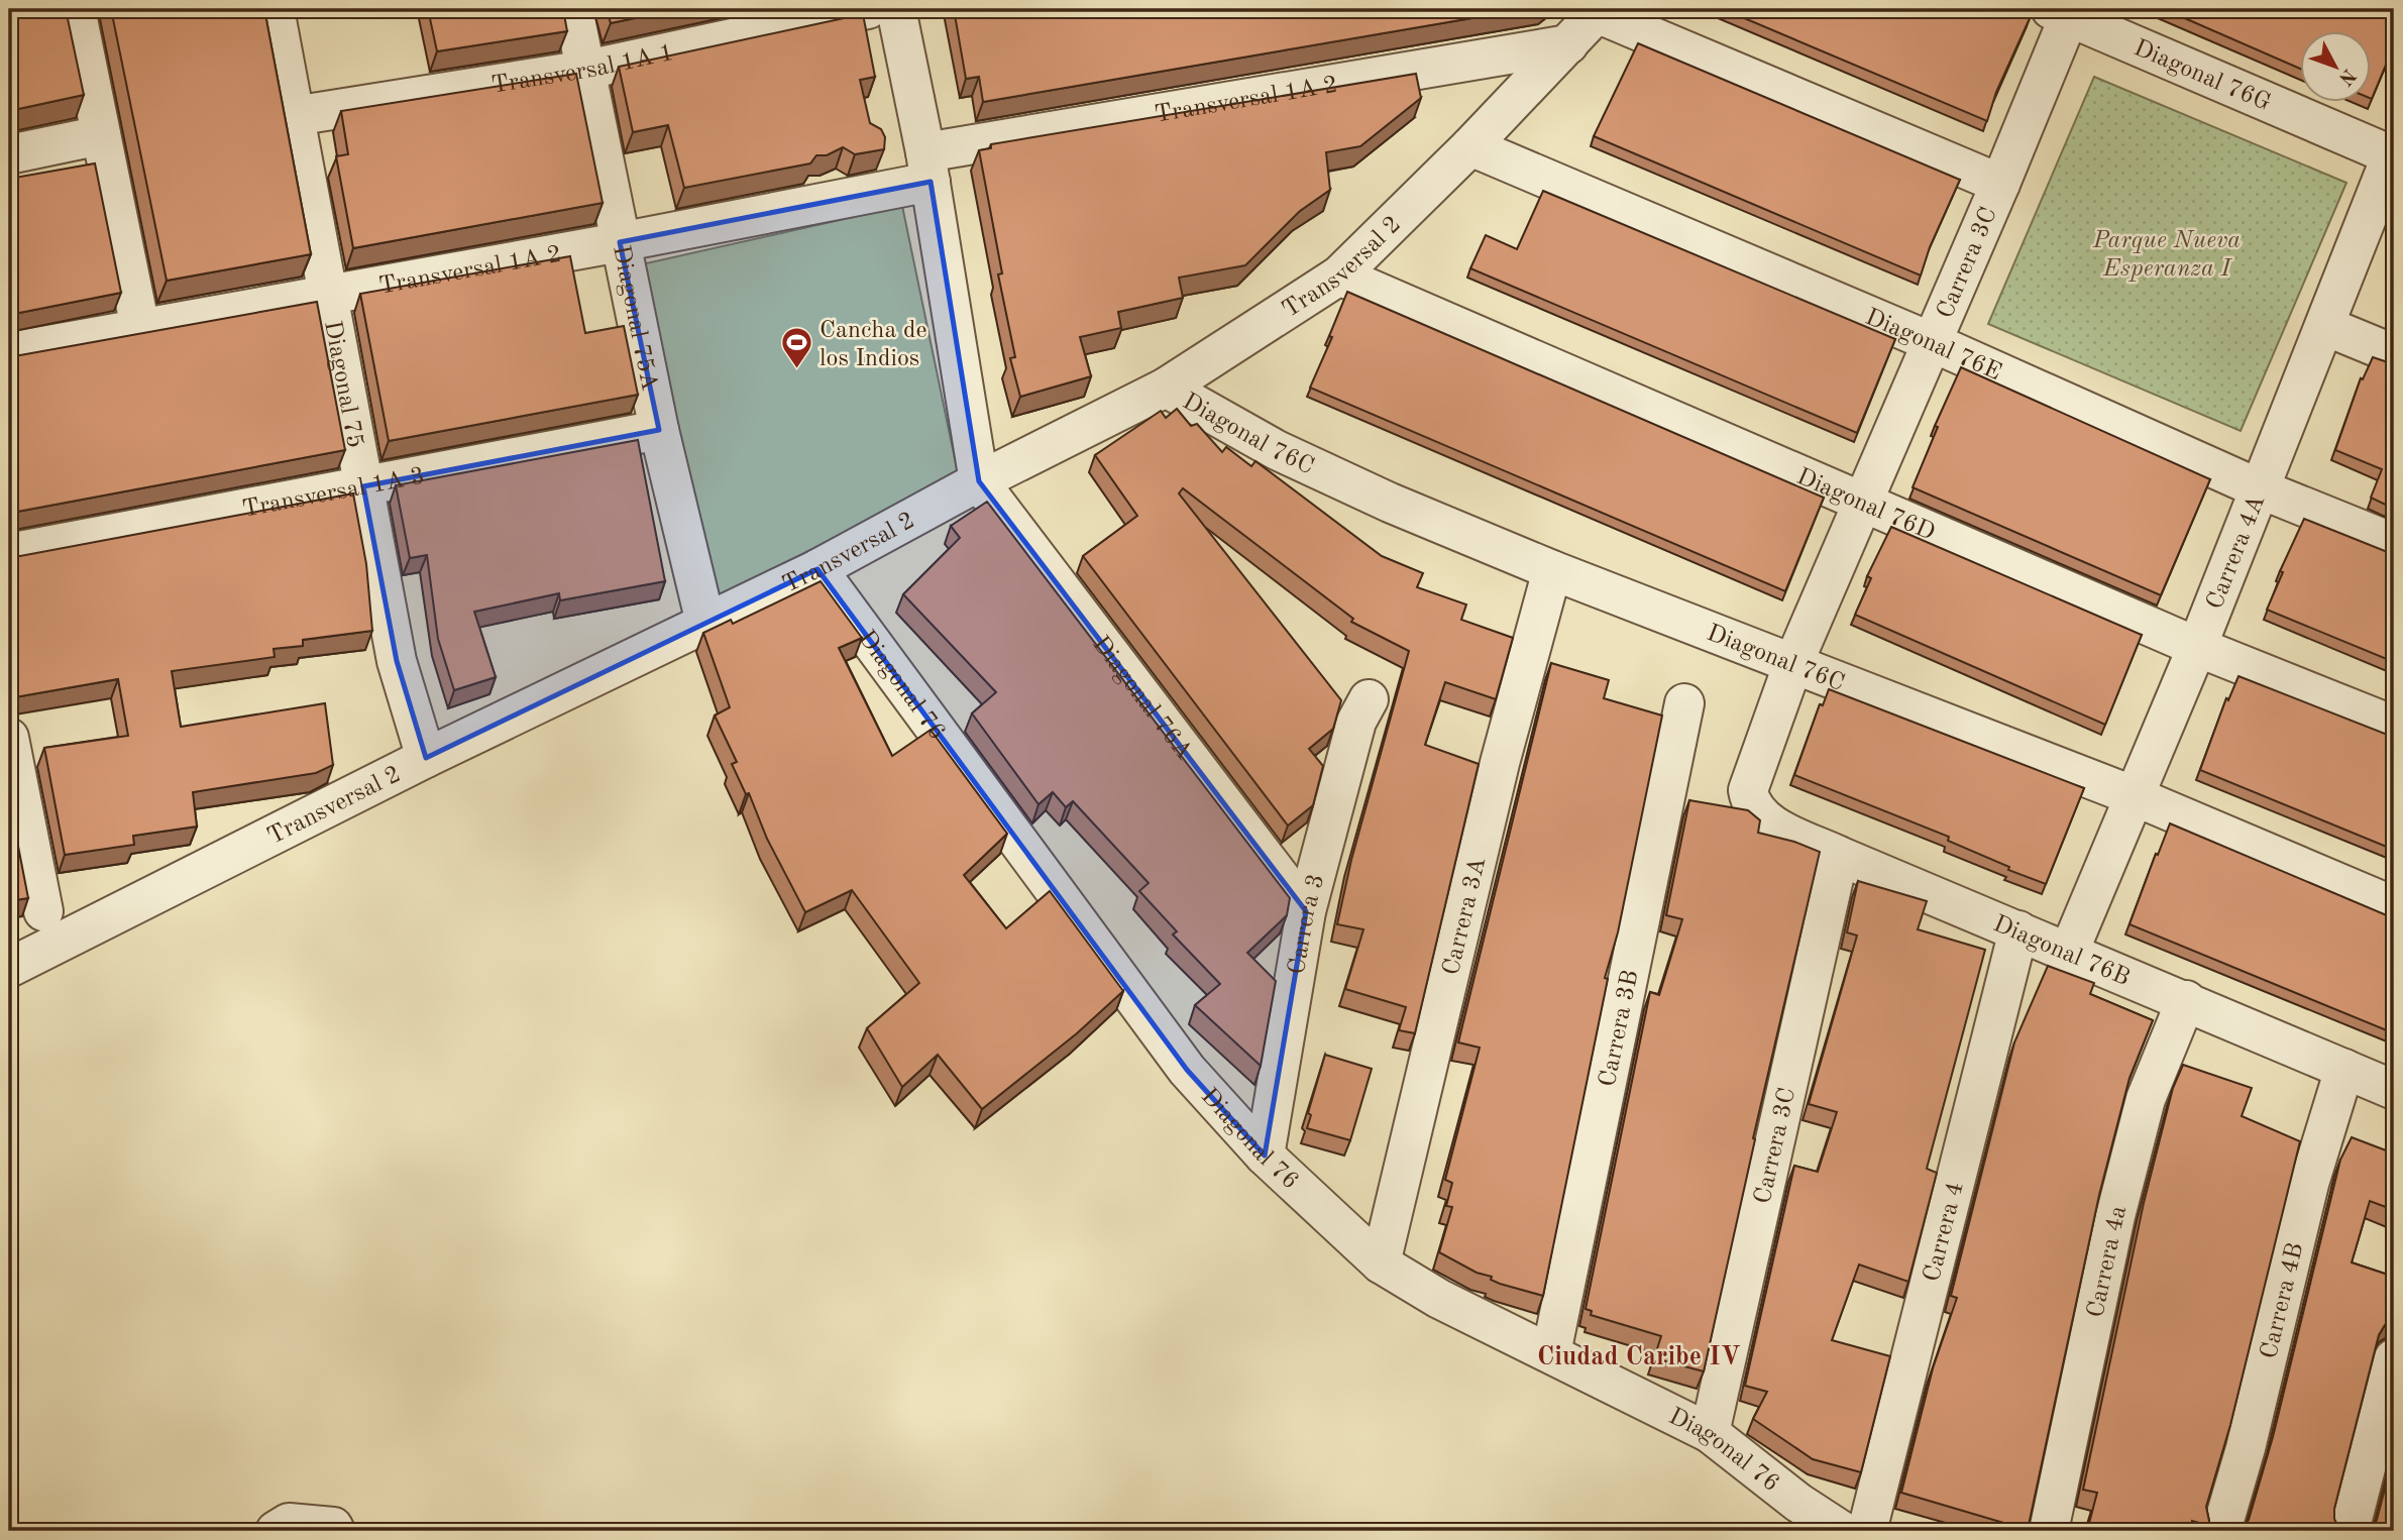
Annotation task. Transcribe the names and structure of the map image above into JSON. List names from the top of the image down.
{
  "streets": {
    "street": [
      "Transversal 1A 1",
      "Diagonal 76G",
      "Transversal 1A 2",
      "Carrera 3C",
      "Transversal 2",
      "Diagonal 75A",
      "Diagonal 76E",
      "Diagonal 75",
      "Diagonal 76C",
      "Transversal 1A 3",
      "Diagonal 76D",
      "Carrera 4A",
      "Diagonal 76",
      "Diagonal 76A",
      "Carrera 3A",
      "Carrera 3",
      "Diagonal 76B",
      "Carrera 3B",
      "Carrera 4",
      "Carrera 4a",
      "Carrera 4B"
    ]
  },
  "crossings": [
    ["Transversal 1A 1", "Diagonal 75A"],
    ["Transversal 1A 1", "Diagonal 75"],
    ["Diagonal 76G", "Carrera 3C"],
    ["Diagonal 76G", "Carrera 4A"],
    ["Transversal 1A 2", "Transversal 2"],
    ["Transversal 1A 2", "Diagonal 75A"],
    ["Transversal 1A 2", "Diagonal 75"],
    ["Carrera 3C", "Diagonal 76E"],
    ["Carrera 3C", "Diagonal 76C"],
    ["Carrera 3C", "Diagonal 76D"],
    ["Carrera 3C", "Diagonal 76"],
    ["Carrera 3C", "Diagonal 76B"],
    ["Transversal 2", "Diagonal 75A"],
    ["Transversal 2", "Diagonal 76E"],
    ["Transversal 2", "Diagonal 75"],
    ["Transversal 2", "Diagonal 76C"],
    ["Transversal 2", "Diagonal 76D"],
    ["Transversal 2", "Diagonal 76"],
    ["Transversal 2", "Diagonal 76A"],
    ["Diagonal 75A", "Transversal 1A 3"],
    ["Diagonal 76E", "Carrera 4A"],
    ["Diagonal 75", "Transversal 1A 3"],
    ["Diagonal 76C", "Carrera 4A"],
    ["Diagonal 76C", "Carrera 3A"],
    ["Diagonal 76D", "Carrera 4A"],
    ["Carrera 4A", "Diagonal 76B"],
    ["Diagonal 76", "Carrera 3A"],
    ["Diagonal 76", "Carrera 3"],
    ["Diagonal 76", "Carrera 3B"],
    ["Diagonal 76", "Carrera 4"],
    ["Diagonal 76A", "Carrera 3"],
    ["Diagonal 76B", "Carrera 4"],
    ["Diagonal 76B", "Carrera 4a"],
    ["Diagonal 76B", "Carrera 4B"]
  ],
  "districts": ["Ciudad Caribe IV"],
  "parks": ["Parque Nueva Esperanza I"],
  "places": {
    "sports": ["Cancha de los Indios"]
  },
  "north": "bottom right"
}
